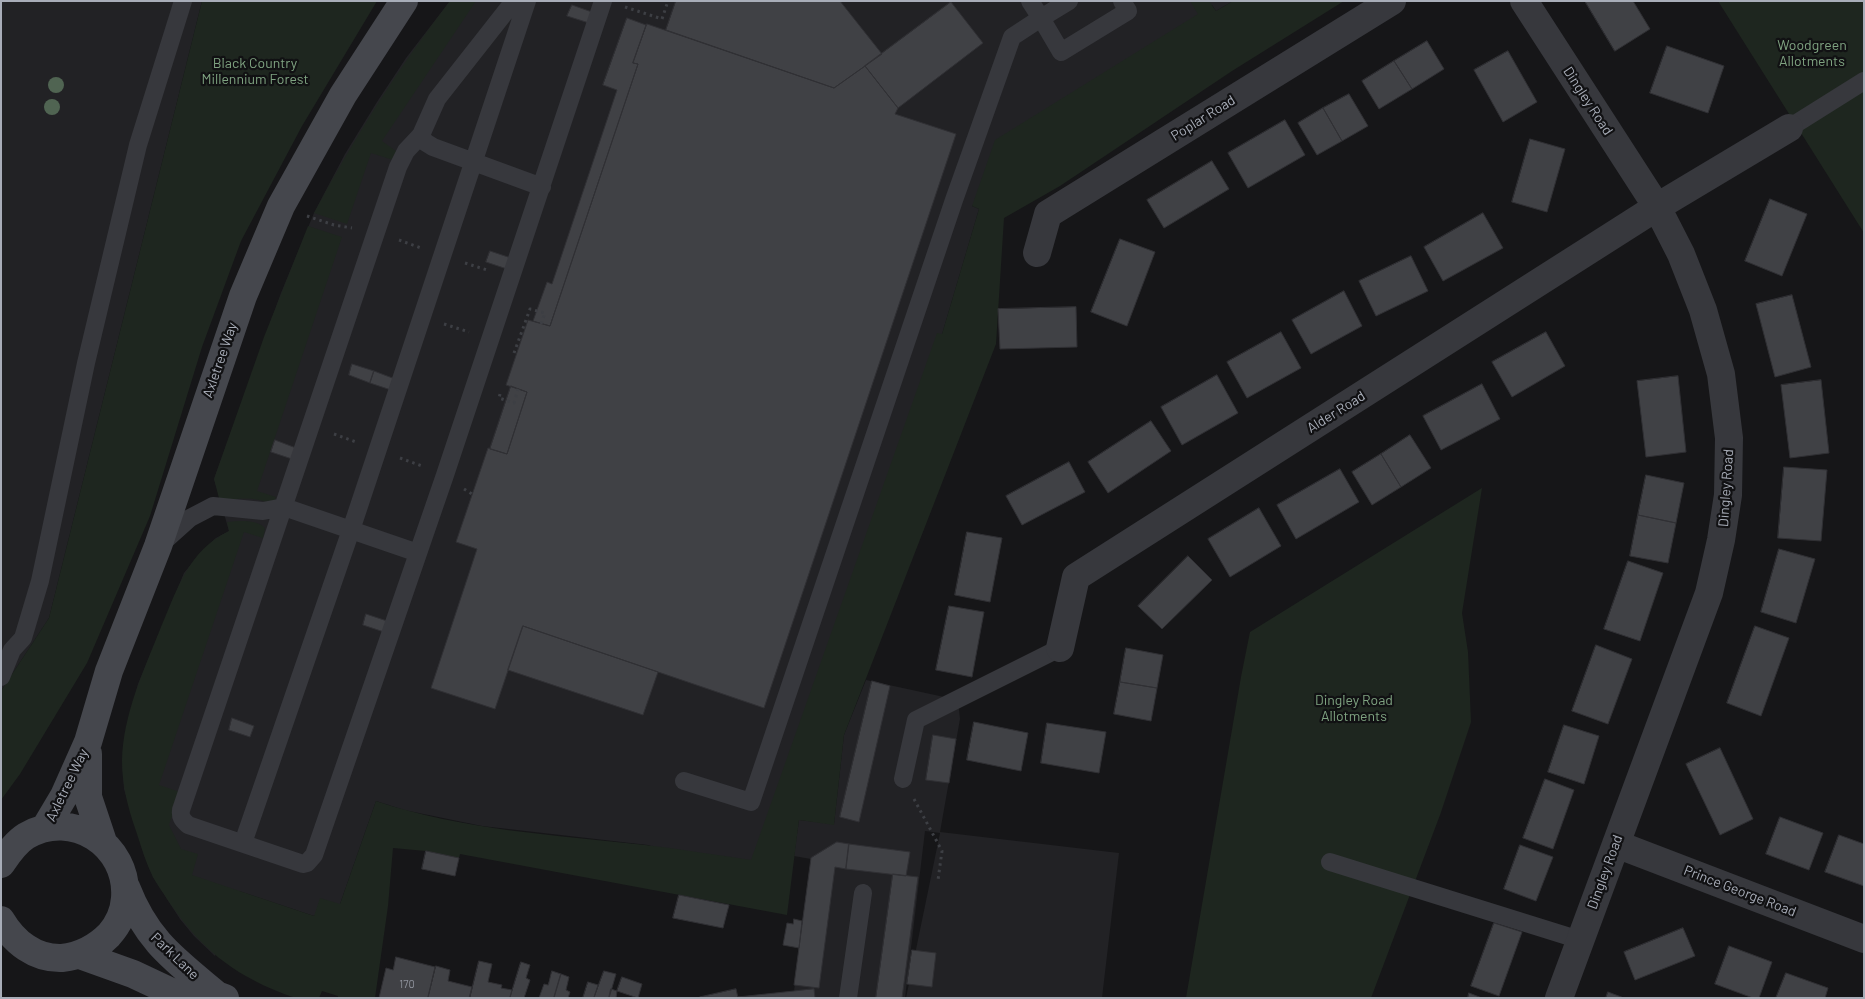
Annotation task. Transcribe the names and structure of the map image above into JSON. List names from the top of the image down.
{
  "streets": {
    "street": [
      "Dingley Road",
      "Poplar Road",
      "Axletree Way",
      "Alder Road",
      "Prince George Road",
      "Park Lane"
    ]
  },
  "crossings": [
    ["Dingley Road", "Alder Road"],
    ["Dingley Road", "Prince George Road"],
    ["Axletree Way", "Park Lane"]
  ],
  "parks": ["Woodgreen Allotments", "Black Country Millennium Forest", "Dingley Road Allotments"],
  "house_numbers": ["170"]
}
